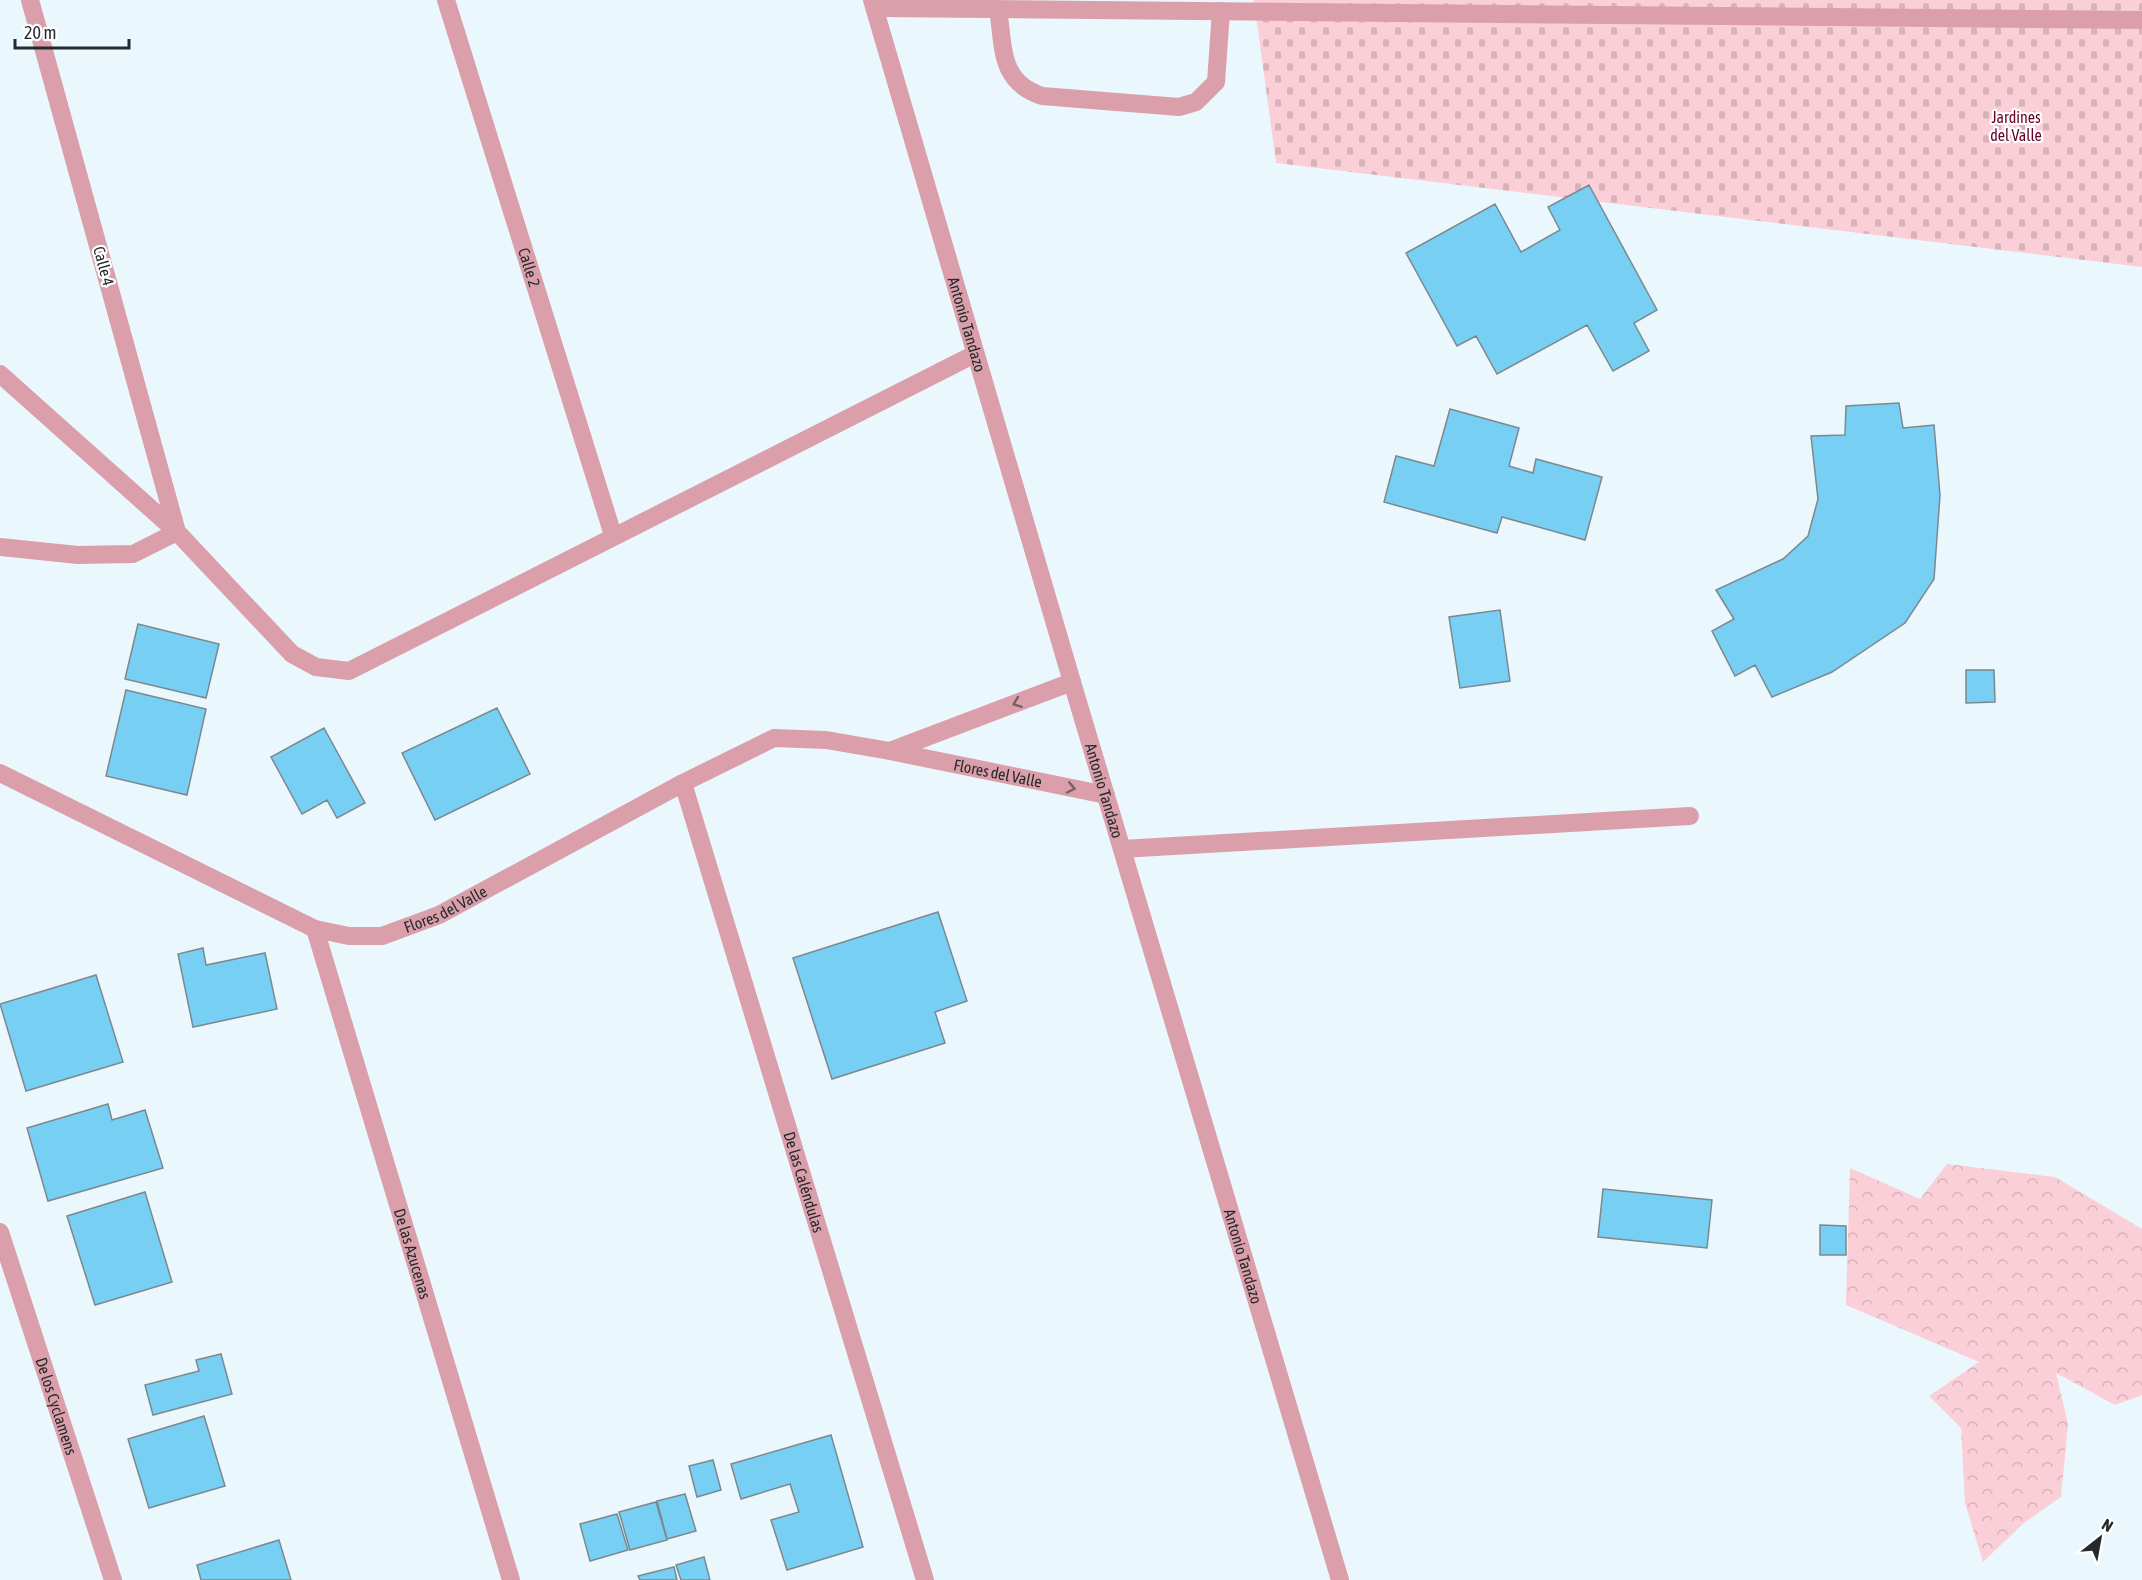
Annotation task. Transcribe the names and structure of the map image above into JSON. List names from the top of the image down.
{
  "streets": {
    "street": [
      "Calle 4",
      "Calle 2",
      "Antonio Tandazo",
      "Flores del Valle",
      "De las Caléndulas",
      "De las Azucenas",
      "De los Cyclamens"
    ]
  },
  "crossings": [
    ["Antonio Tandazo", "Flores del Valle"],
    ["Flores del Valle", "De las Caléndulas"],
    ["Flores del Valle", "De las Azucenas"]
  ],
  "parks": ["Jardines del Valle"],
  "scale_bar": "20 m",
  "north": "top right"
}
